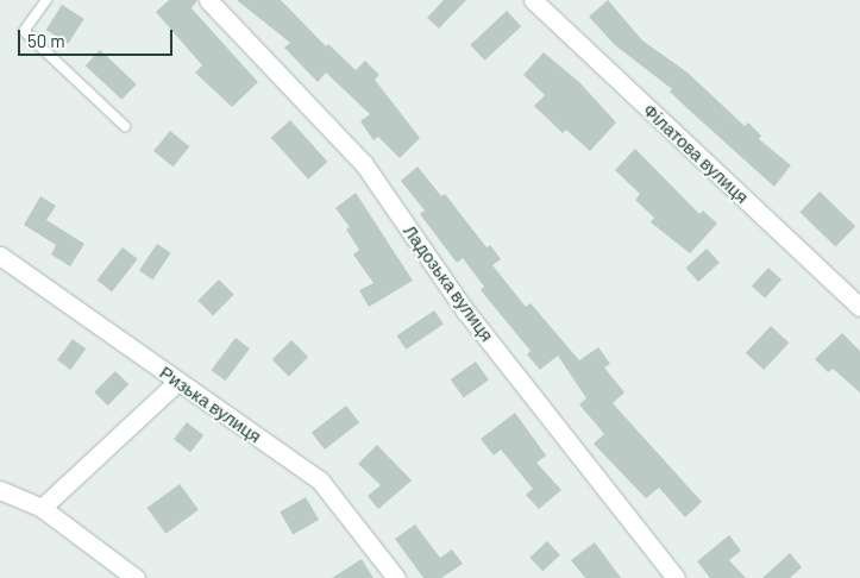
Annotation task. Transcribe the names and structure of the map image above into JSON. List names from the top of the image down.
{
  "streets": {
    "street": ["Філатова вулиця", "Ладозька вулиця", "Ризька вулиця"]
  },
  "scale_bar": "50 m"
}
